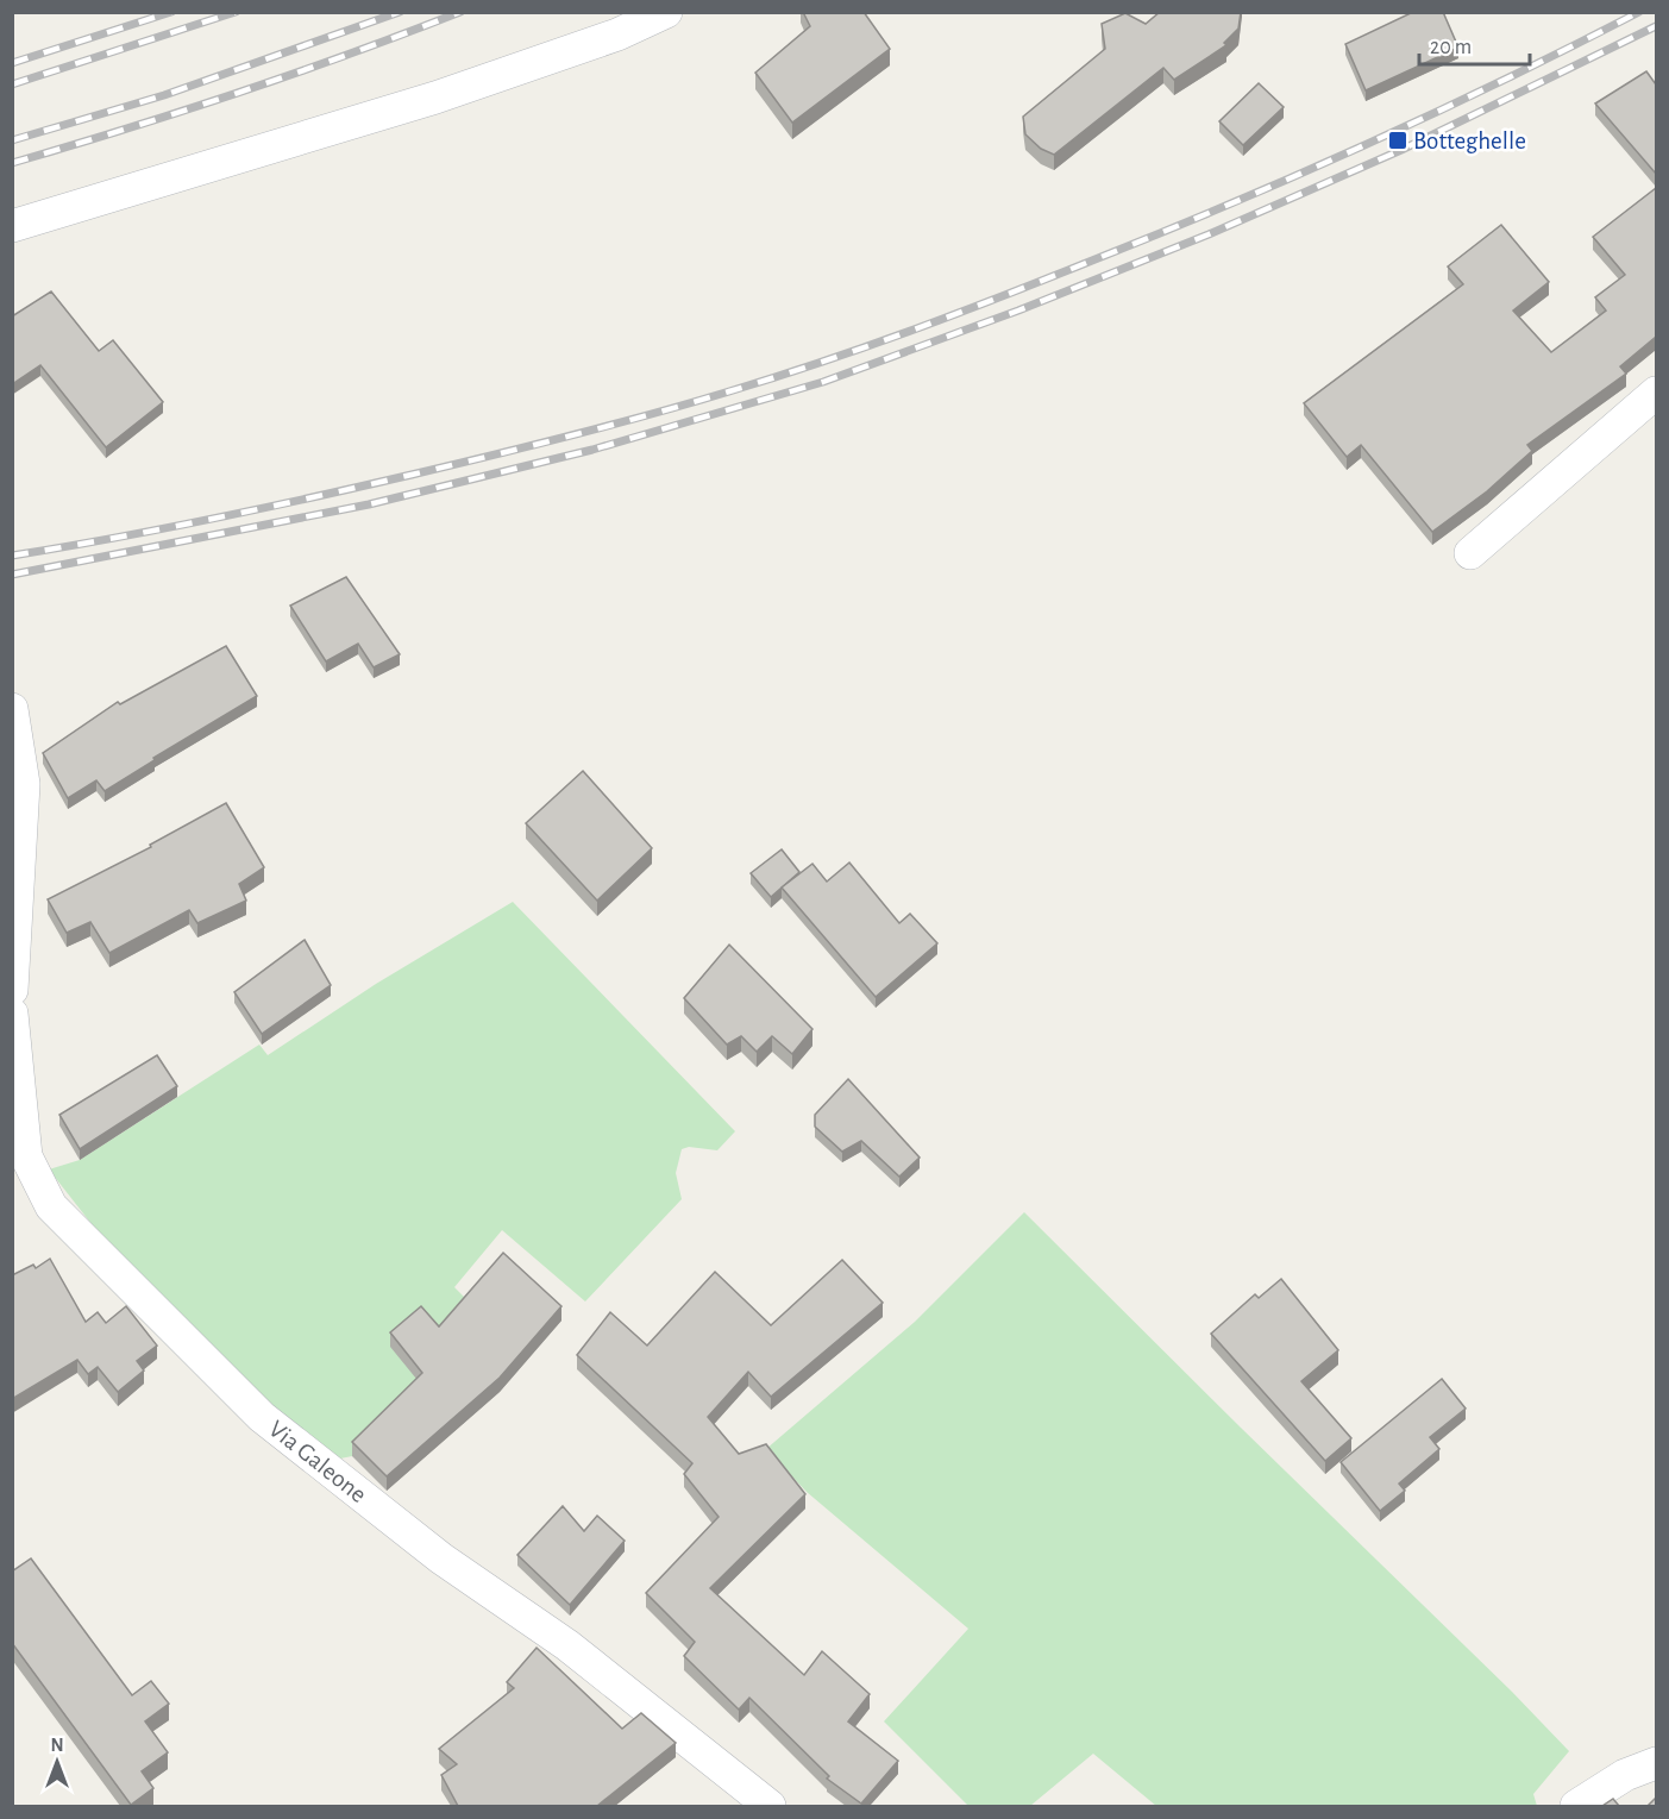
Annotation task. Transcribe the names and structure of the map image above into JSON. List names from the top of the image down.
{
  "streets": {
    "street": ["Via Galeone"]
  },
  "places": {
    "transit": ["Botteghelle"]
  },
  "scale_bar": "20 m",
  "north": "top"
}
